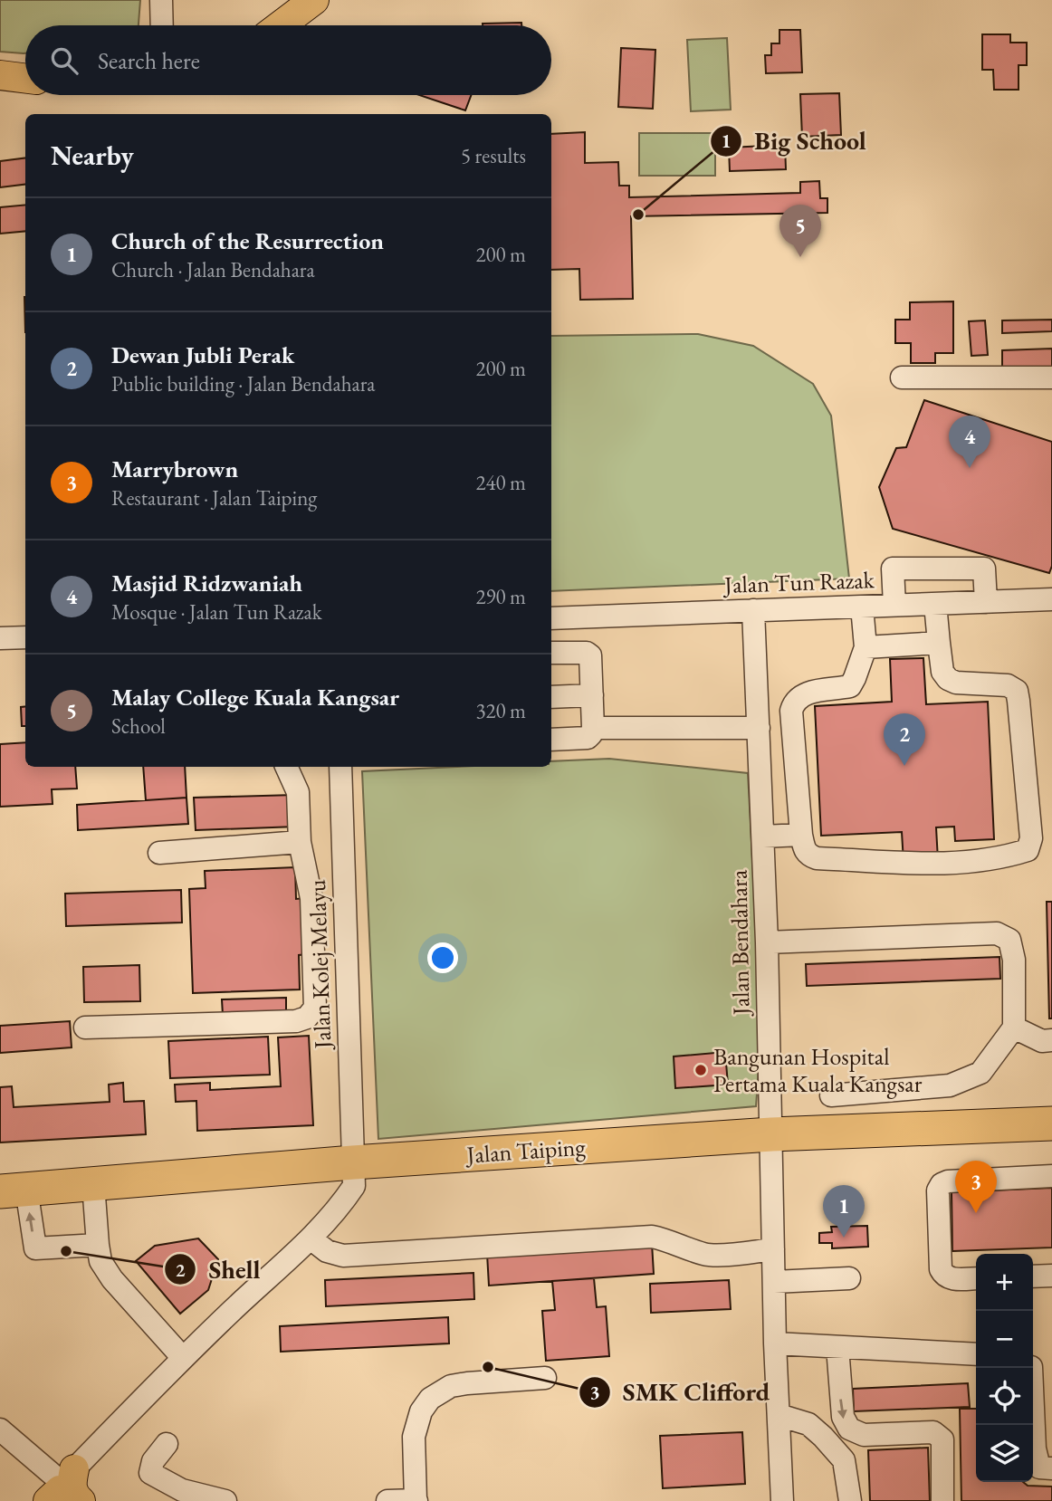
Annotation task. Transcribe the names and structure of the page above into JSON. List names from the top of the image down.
{
  "streets": {
    "highway": ["Jalan Taiping"],
    "street": ["Jalan Tun Razak", "Jalan Bendahara", "Jalan Kolej Melayu"]
  },
  "crossings": [
    ["Jalan Tun Razak", "Jalan Bendahara"],
    ["Jalan Bendahara", "Jalan Taiping"],
    ["Jalan Kolej Melayu", "Jalan Taiping"]
  ],
  "places": [
    "Big School",
    "Bangunan Hospital Pertama Kuala Kangsar",
    "Shell",
    "SMK Clifford"
  ],
  "page": {
    "search": "Search here",
    "heading": ["Nearby", "5 results"],
    "list": [
      {
        "mark": "1",
        "name": "Church of the Resurrection",
        "note": "Church · Jalan Bendahara",
        "value": "200 m"
      },
      {
        "mark": "2",
        "name": "Dewan Jubli Perak",
        "note": "Public building · Jalan Bendahara",
        "value": "200 m"
      },
      {
        "mark": "3",
        "name": "Marrybrown",
        "note": "Restaurant · Jalan Taiping",
        "value": "240 m"
      },
      {
        "mark": "4",
        "name": "Masjid Ridzwaniah",
        "note": "Mosque · Jalan Tun Razak",
        "value": "290 m"
      },
      {
        "mark": "5",
        "name": "Malay College Kuala Kangsar",
        "note": "School",
        "value": "320 m"
      }
    ],
    "pins": [
      "5",
      "4",
      "2",
      "3",
      "1"
    ],
    "map_buttons": ["+", "−"]
  }
}
